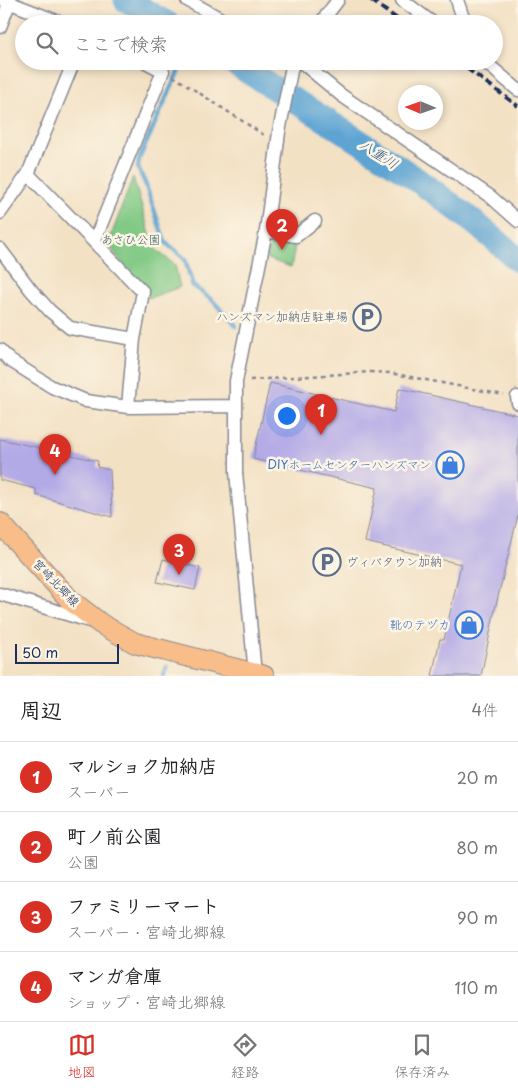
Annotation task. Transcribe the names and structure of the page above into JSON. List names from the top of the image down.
{
  "streets": {
    "main road": ["宮崎北郷線"]
  },
  "water": ["八重川"],
  "parks": ["あさひ公園"],
  "places": {
    "parking": ["ハンズマン加納店駐車場", "ヴィバタウン加納"],
    "shop": ["DIYホームセンターハンズマン", "靴のテヅカ"]
  },
  "scale_bar": "50 m",
  "north": "left",
  "page": {
    "search": "ここで検索",
    "pins": [
      "2",
      "1",
      "4",
      "3"
    ],
    "scale": "50 m",
    "heading": ["周辺", "4件"],
    "list": [
      {
        "mark": "1",
        "name": "マルショク加納店",
        "note": "スーパー",
        "value": "20 m"
      },
      {
        "mark": "2",
        "name": "町ノ前公園",
        "note": "公園",
        "value": "80 m"
      },
      {
        "mark": "3",
        "name": "ファミリーマート",
        "note": "スーパー · 宮崎北郷線",
        "value": "90 m"
      },
      {
        "mark": "4",
        "name": "マンガ倉庫",
        "note": "ショップ · 宮崎北郷線",
        "value": "110 m"
      }
    ],
    "nav": ["地図", "経路", "保存済み"]
  }
}
